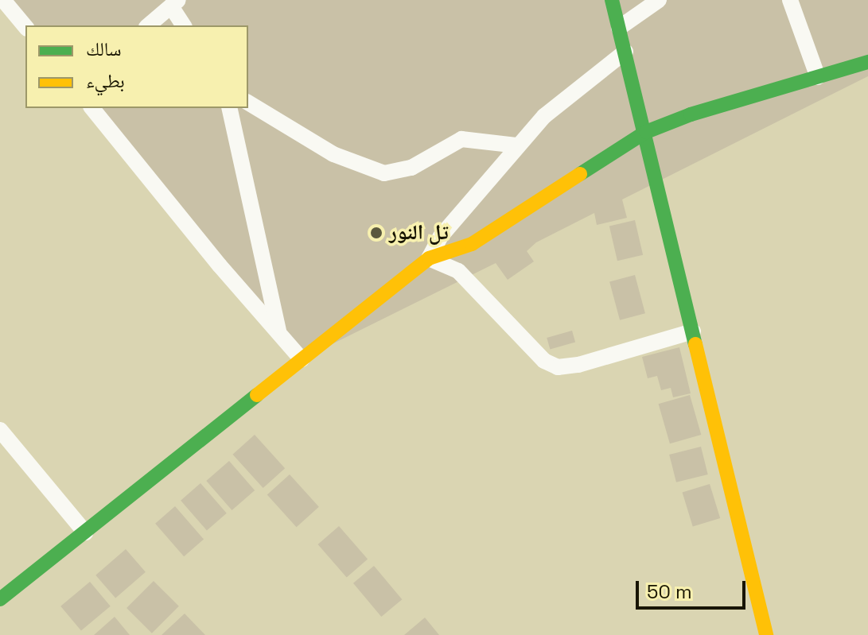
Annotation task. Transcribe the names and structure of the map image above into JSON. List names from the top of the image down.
{
  "places": ["تل النور"],
  "legend": ["سالك", "بطيء"],
  "scale_bar": "50 m"
}
